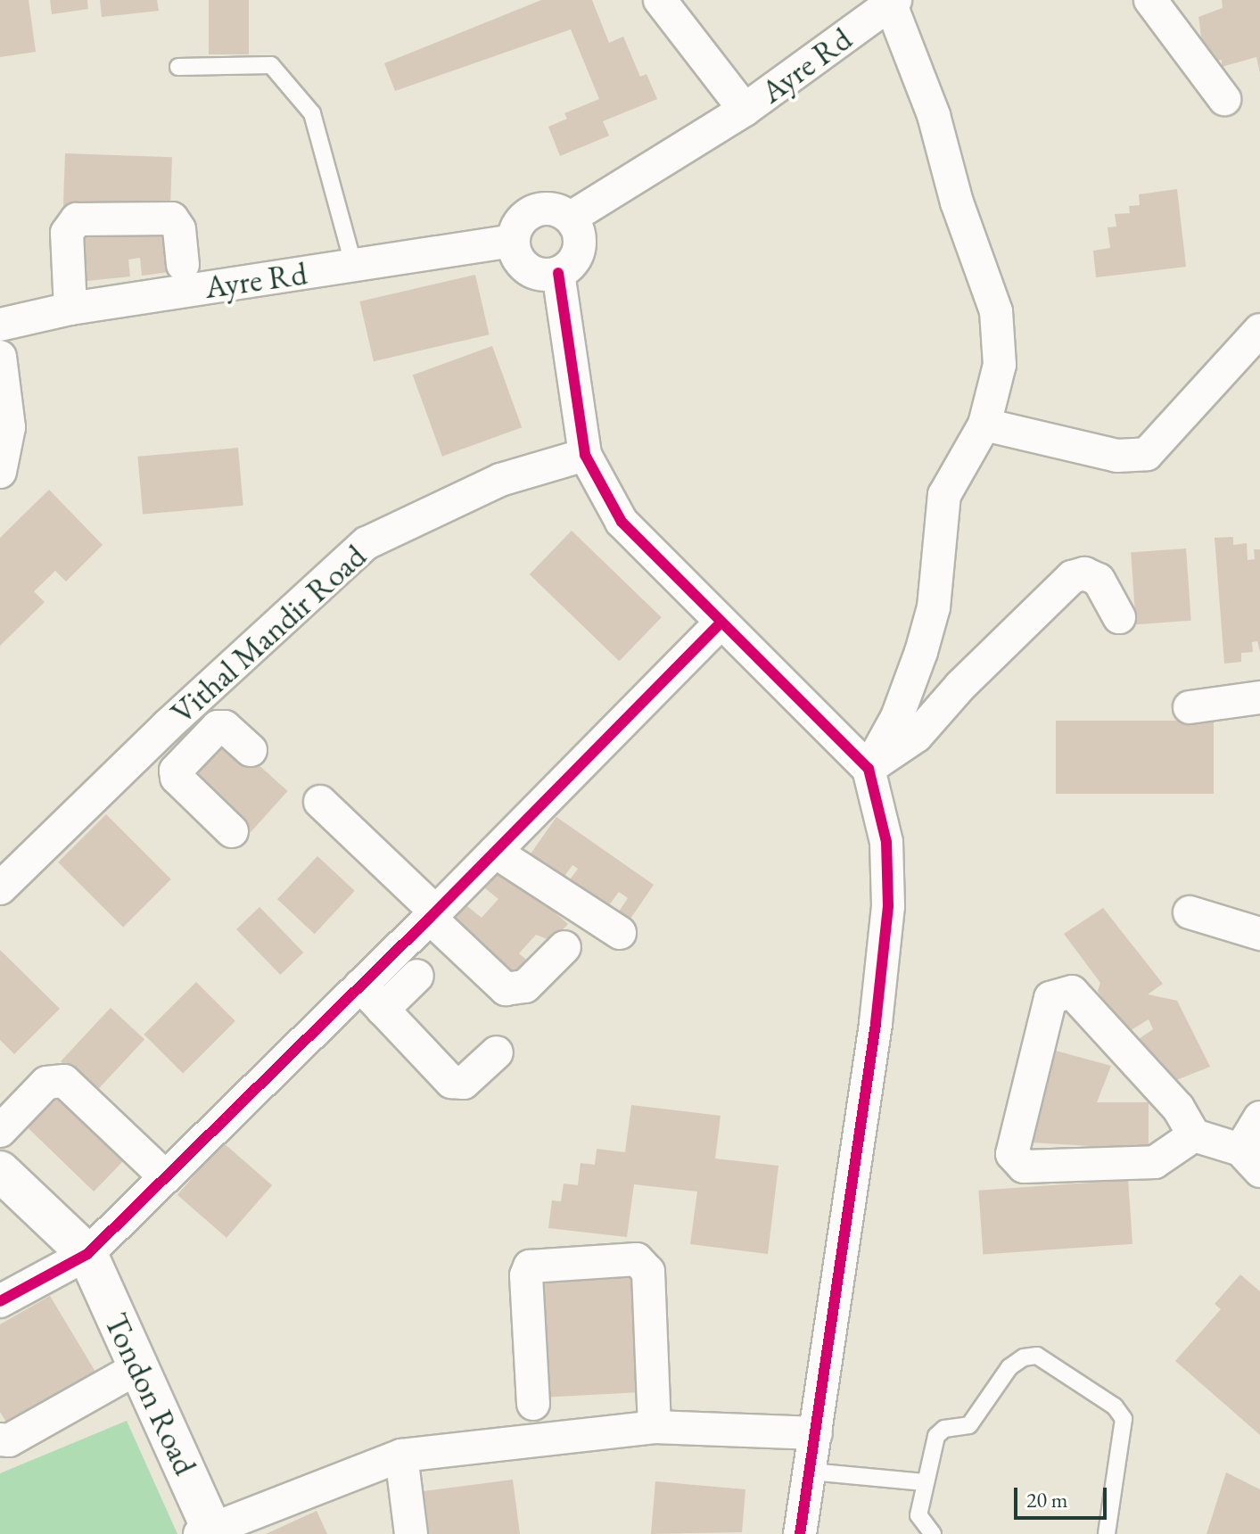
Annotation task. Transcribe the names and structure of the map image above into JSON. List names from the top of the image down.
{
  "streets": {
    "street": ["Ayre Rd", "Vithal Mandir Road", "Tondon Road"]
  },
  "scale_bar": "20 m"
}
